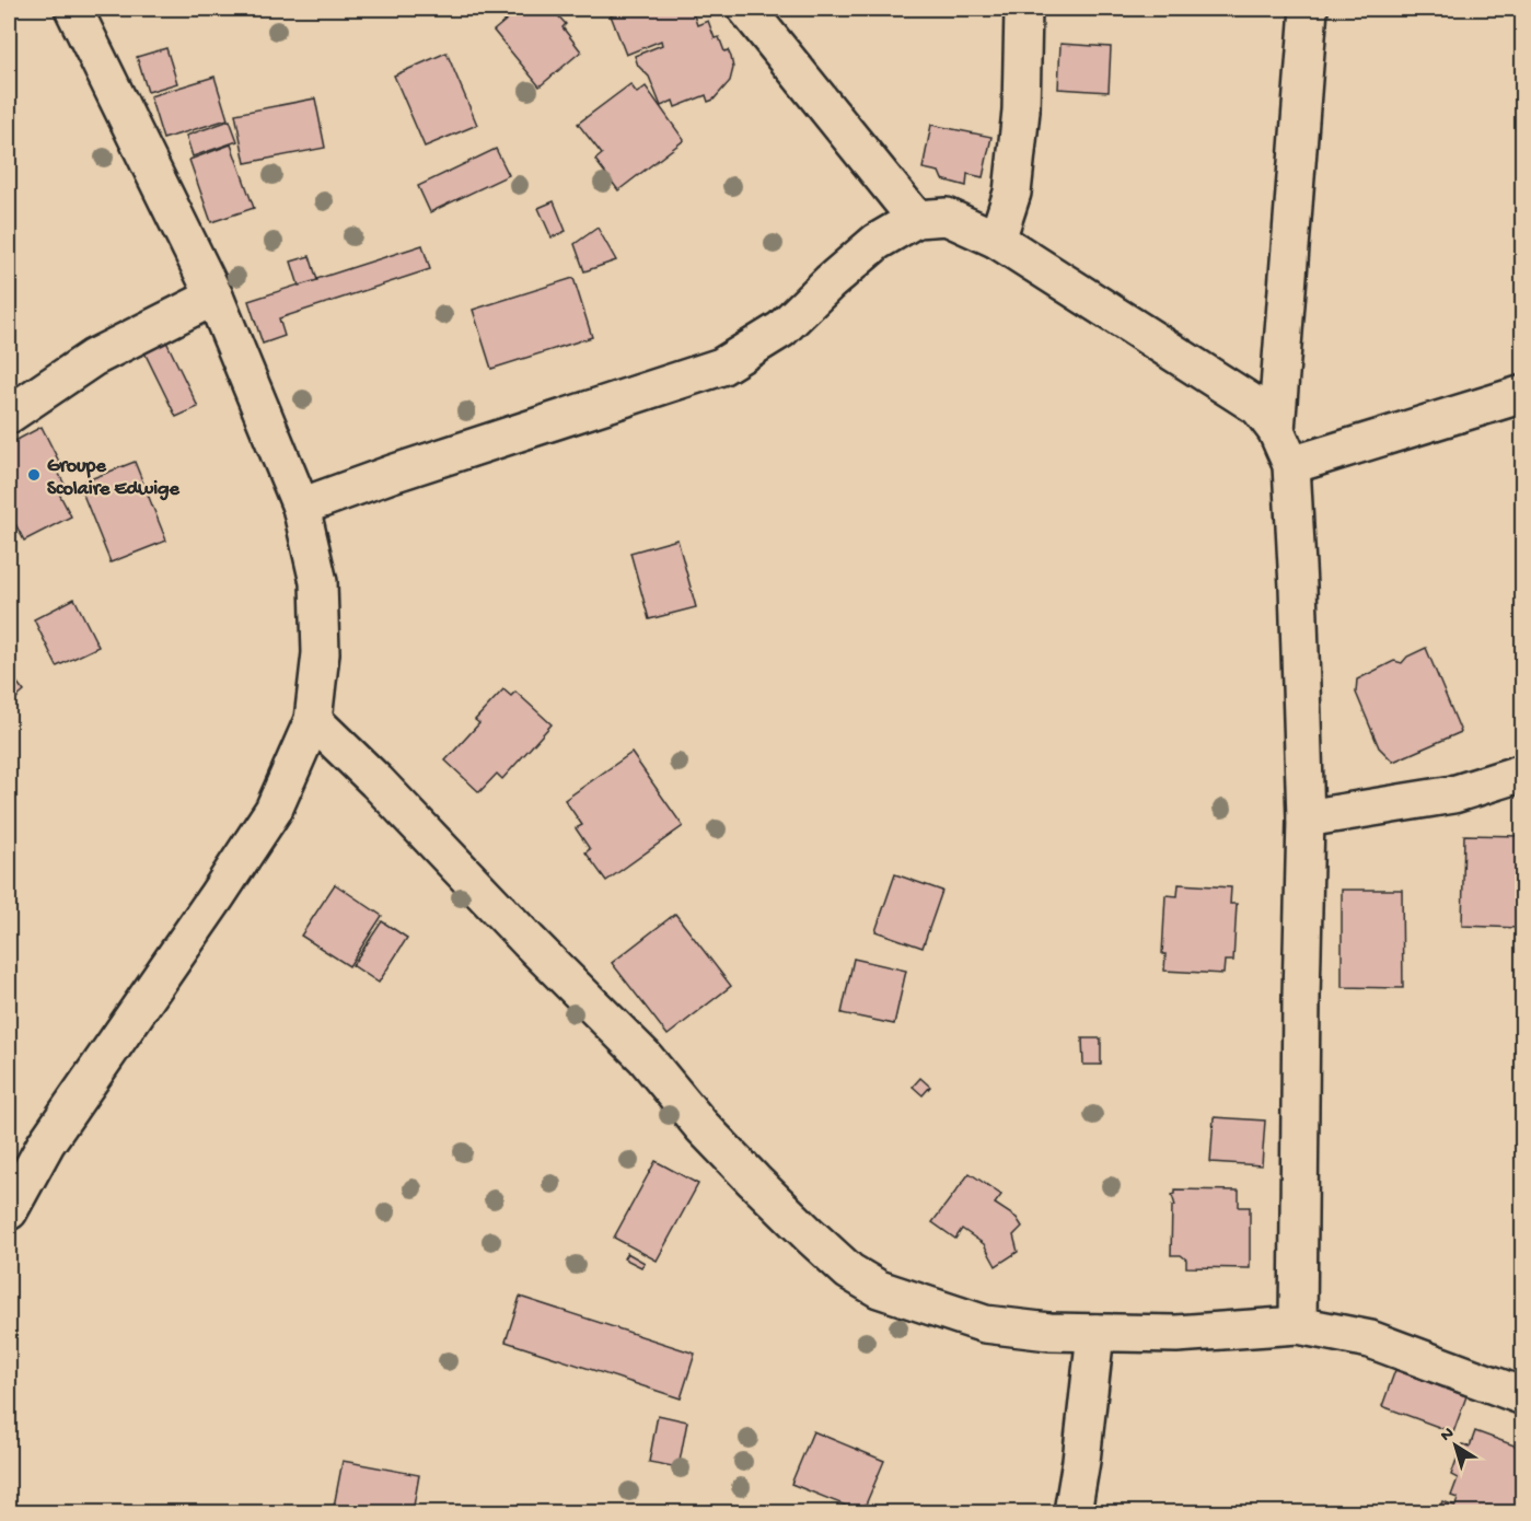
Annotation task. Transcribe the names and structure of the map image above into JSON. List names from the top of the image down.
{
  "places": ["Groupe Scolaire Edwige"],
  "north": "top left"
}
